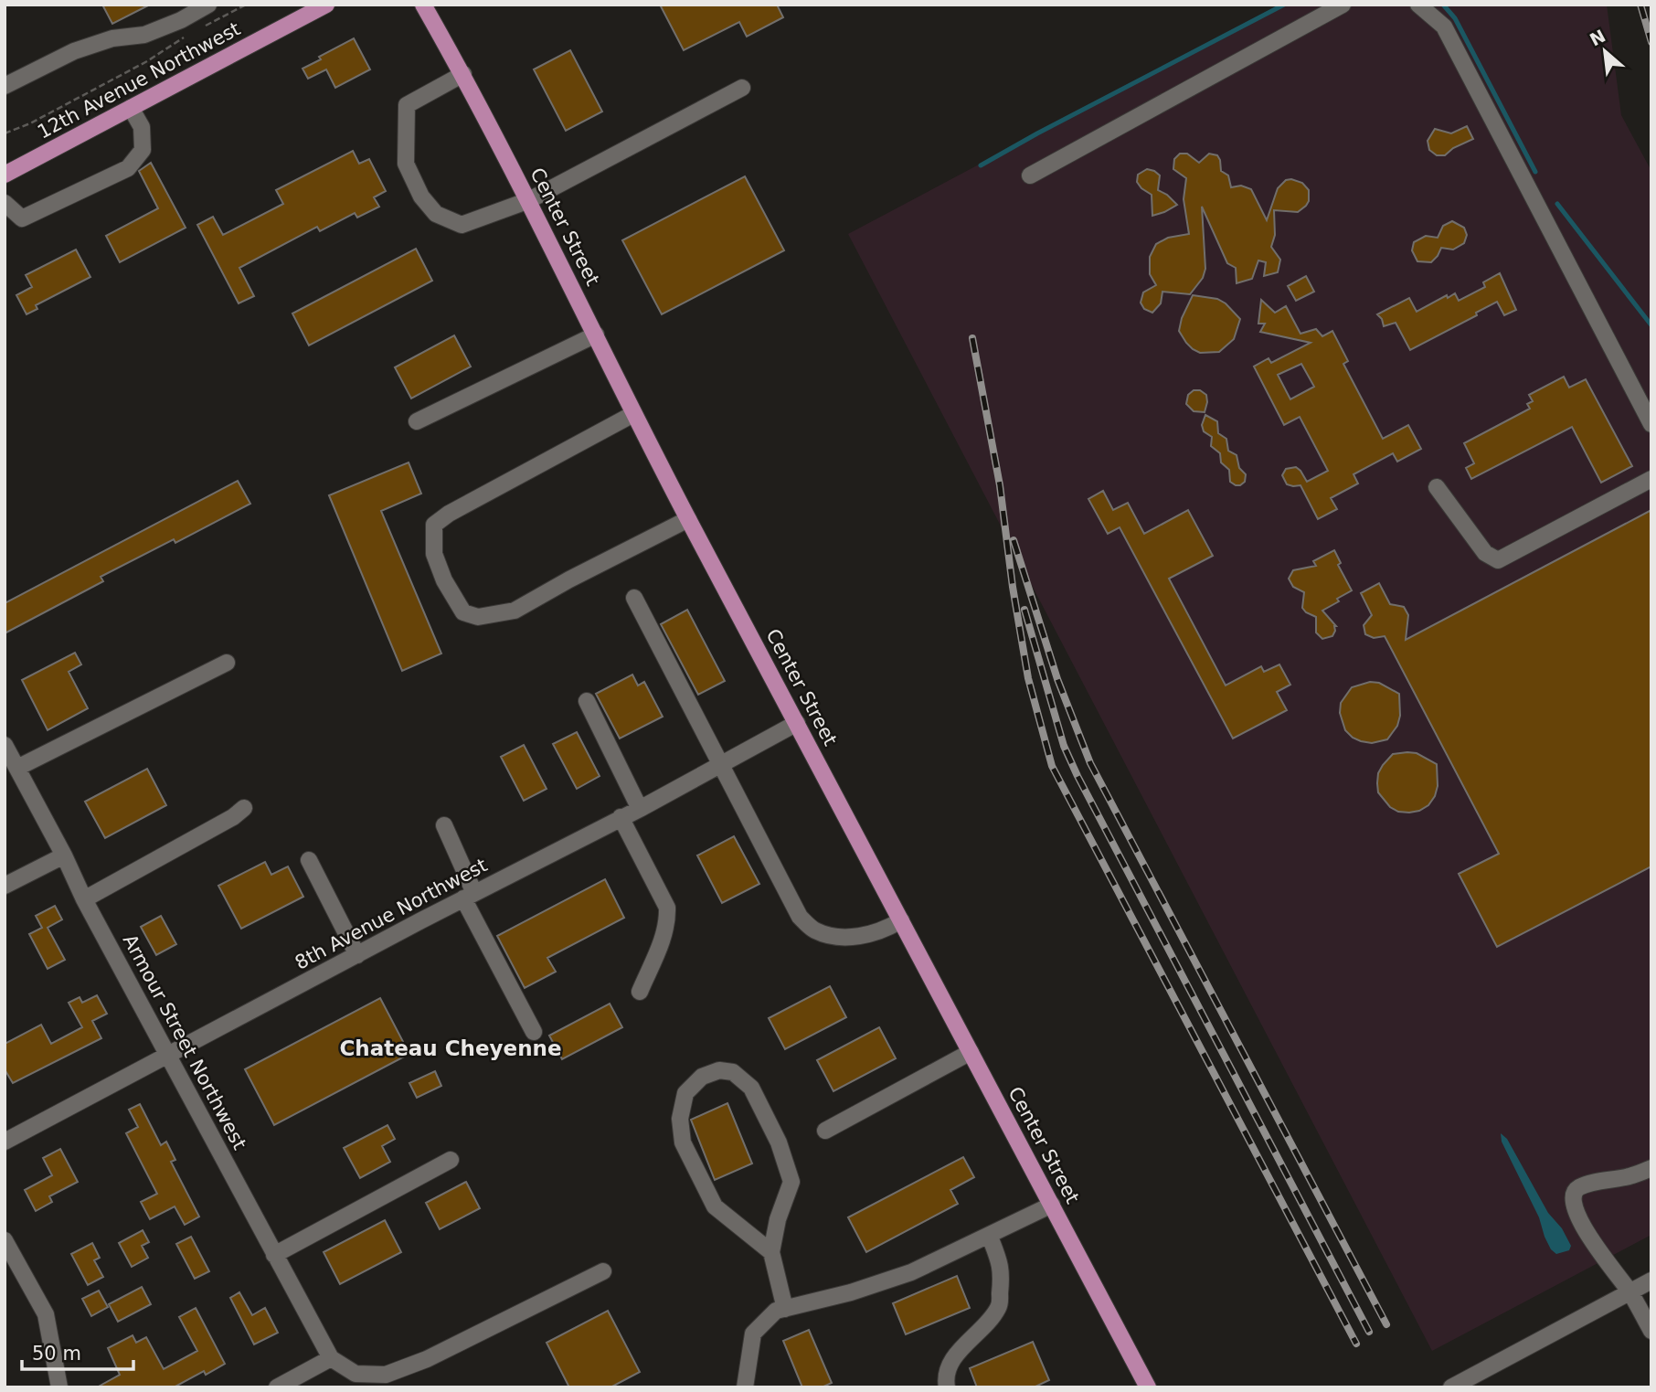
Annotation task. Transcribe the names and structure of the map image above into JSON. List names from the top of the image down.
{
  "streets": {
    "main road": ["12th Avenue Northwest", "Center Street"],
    "street": ["8th Avenue Northwest", "Armour Street Northwest"]
  },
  "crossings": [
    ["Center Street", "8th Avenue Northwest"],
    ["8th Avenue Northwest", "Armour Street Northwest"]
  ],
  "districts": ["Chateau Cheyenne"],
  "scale_bar": "50 m",
  "north": "top left"
}
